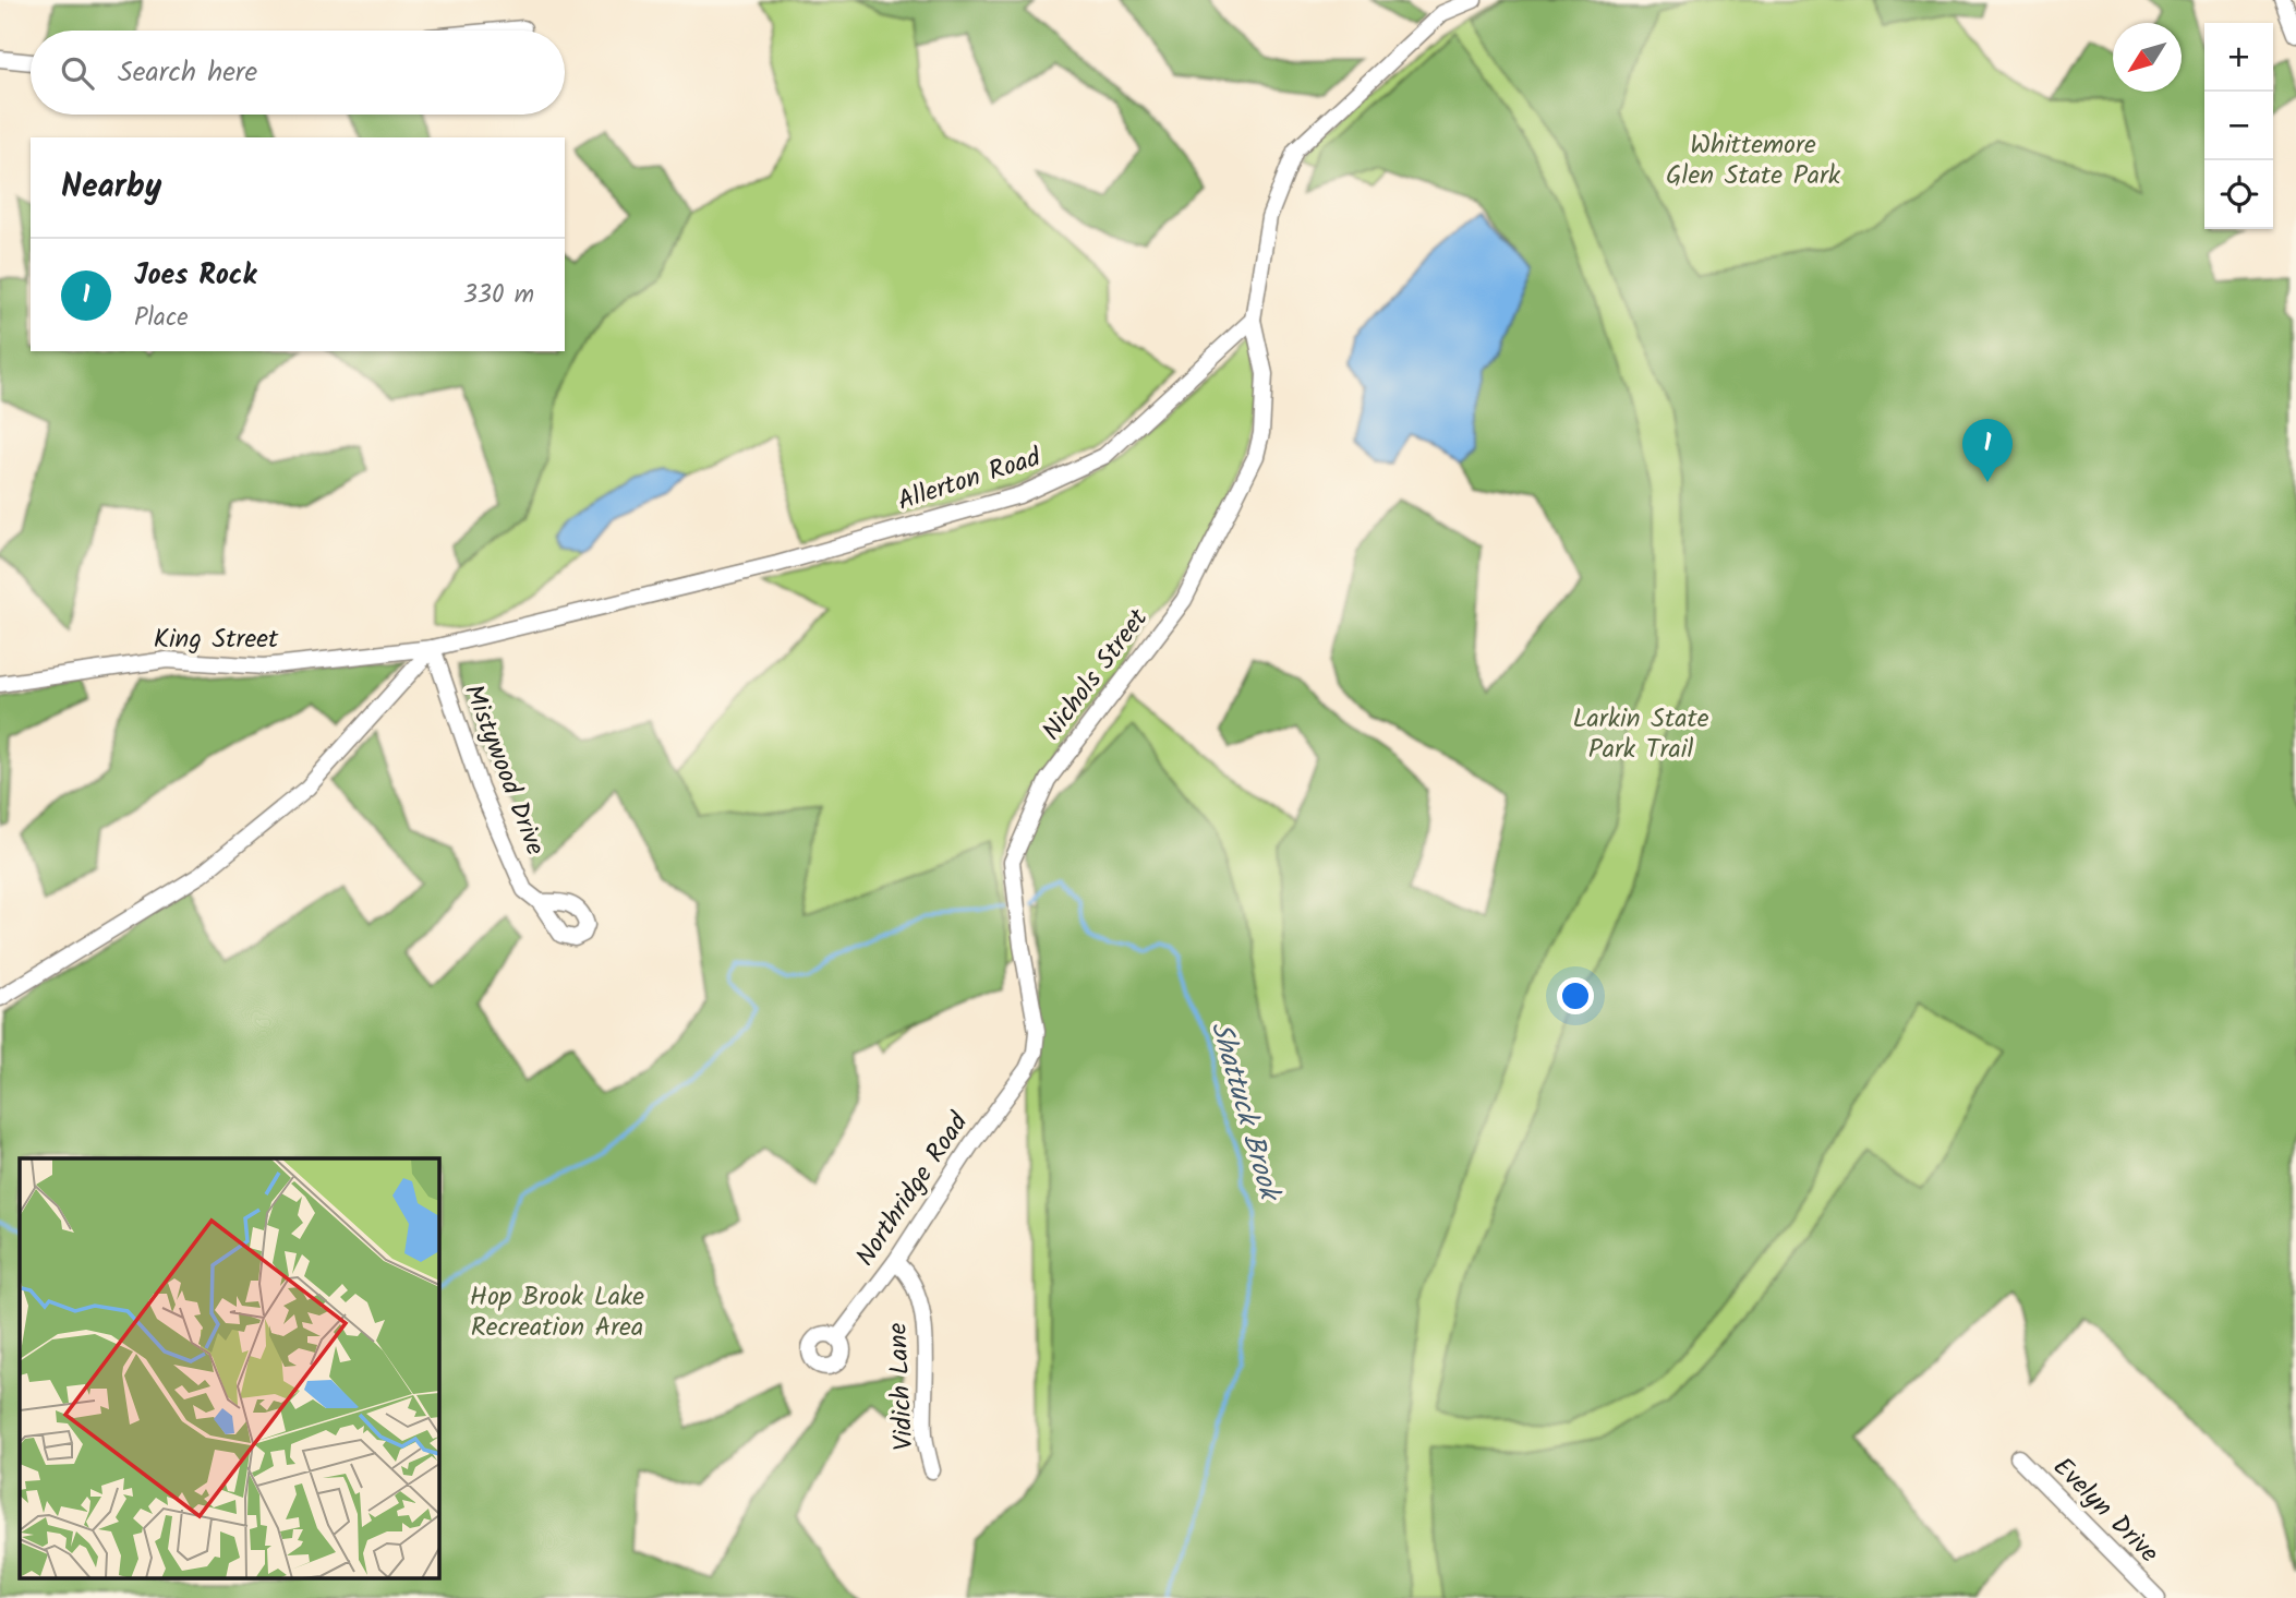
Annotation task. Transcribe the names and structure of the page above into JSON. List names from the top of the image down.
{
  "streets": {
    "street": [
      "Allerton Road",
      "King Street",
      "Nichols Street",
      "Mistywood Drive",
      "Northridge Road",
      "Vidich Lane",
      "Evelyn Drive"
    ]
  },
  "crossings": [
    ["Allerton Road", "King Street"],
    ["Allerton Road", "Nichols Street"],
    ["Allerton Road", "Mistywood Drive"],
    ["King Street", "Mistywood Drive"],
    ["Nichols Street", "Northridge Road"],
    ["Northridge Road", "Vidich Lane"]
  ],
  "water": ["Shattuck Brook"],
  "parks": ["Whittemore Glen State Park", "Larkin State Park Trail", "Hop Brook Lake Recreation Area"],
  "north": "bottom left",
  "page": {
    "map_buttons": ["+", "−"],
    "search": "Search here",
    "heading": "Nearby",
    "list": [
      {
        "mark": "1",
        "name": "Joes Rock",
        "note": "Place",
        "value": "330 m"
      }
    ],
    "pins": "1"
  }
}
